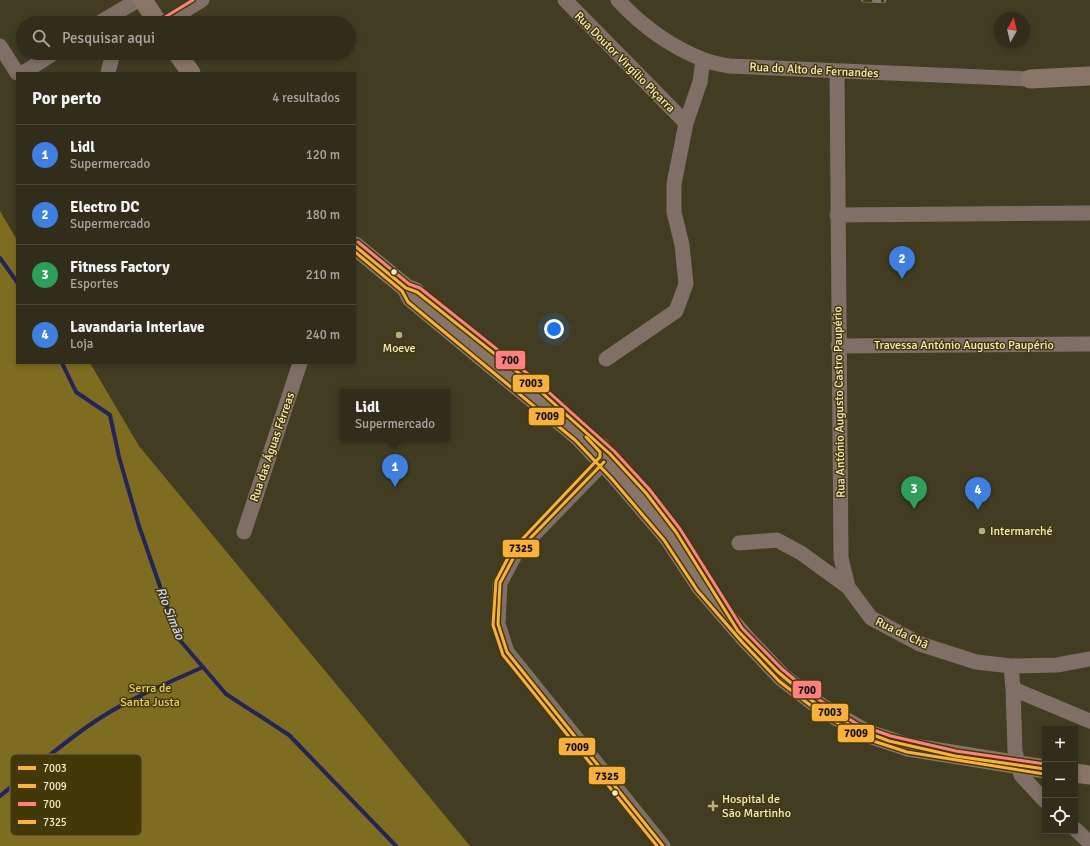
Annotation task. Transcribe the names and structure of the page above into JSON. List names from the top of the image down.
{
  "streets": {
    "main road": ["Rua do Alto de Fernandes"],
    "street": [
      "Rua Doutor Virgílio Piçarra",
      "Travessa António Augusto Paupério",
      "Rua António Augusto Castro Paupério",
      "Rua das Águas Férreas",
      "Rua da Chã"
    ]
  },
  "crossings": [
    ["Rua do Alto de Fernandes", "Rua António Augusto Castro Paupério"],
    ["Travessa António Augusto Paupério", "Rua António Augusto Castro Paupério"],
    ["Rua António Augusto Castro Paupério", "Rua da Chã"]
  ],
  "water": ["Rio Simão"],
  "parks": ["Serra de Santa Justa"],
  "places": {
    "other": ["Moeve", "Intermarché"],
    "health": ["Hospital de São Martinho"]
  },
  "lines": [
    "transit line 700",
    "transit line 7003",
    "transit line 7009",
    "transit line 7325"
  ],
  "legend": [
    "7003",
    "7009",
    "700",
    "7325"
  ],
  "north": "top",
  "page": {
    "search": "Pesquisar aqui",
    "heading": ["Por perto", "4 resultados"],
    "list": [
      {
        "mark": "1",
        "name": "Lidl",
        "note": "Supermercado",
        "value": "120 m"
      },
      {
        "mark": "2",
        "name": "Electro DC",
        "note": "Supermercado",
        "value": "180 m"
      },
      {
        "mark": "3",
        "name": "Fitness Factory",
        "note": "Esportes",
        "value": "210 m"
      },
      {
        "mark": "4",
        "name": "Lavandaria Interlave",
        "note": "Loja",
        "value": "240 m"
      }
    ],
    "pins": [
      "2",
      "1",
      "3",
      "4"
    ],
    "popup": ["Lidl", "Supermercado"],
    "map_buttons": ["+", "−"]
  }
}
